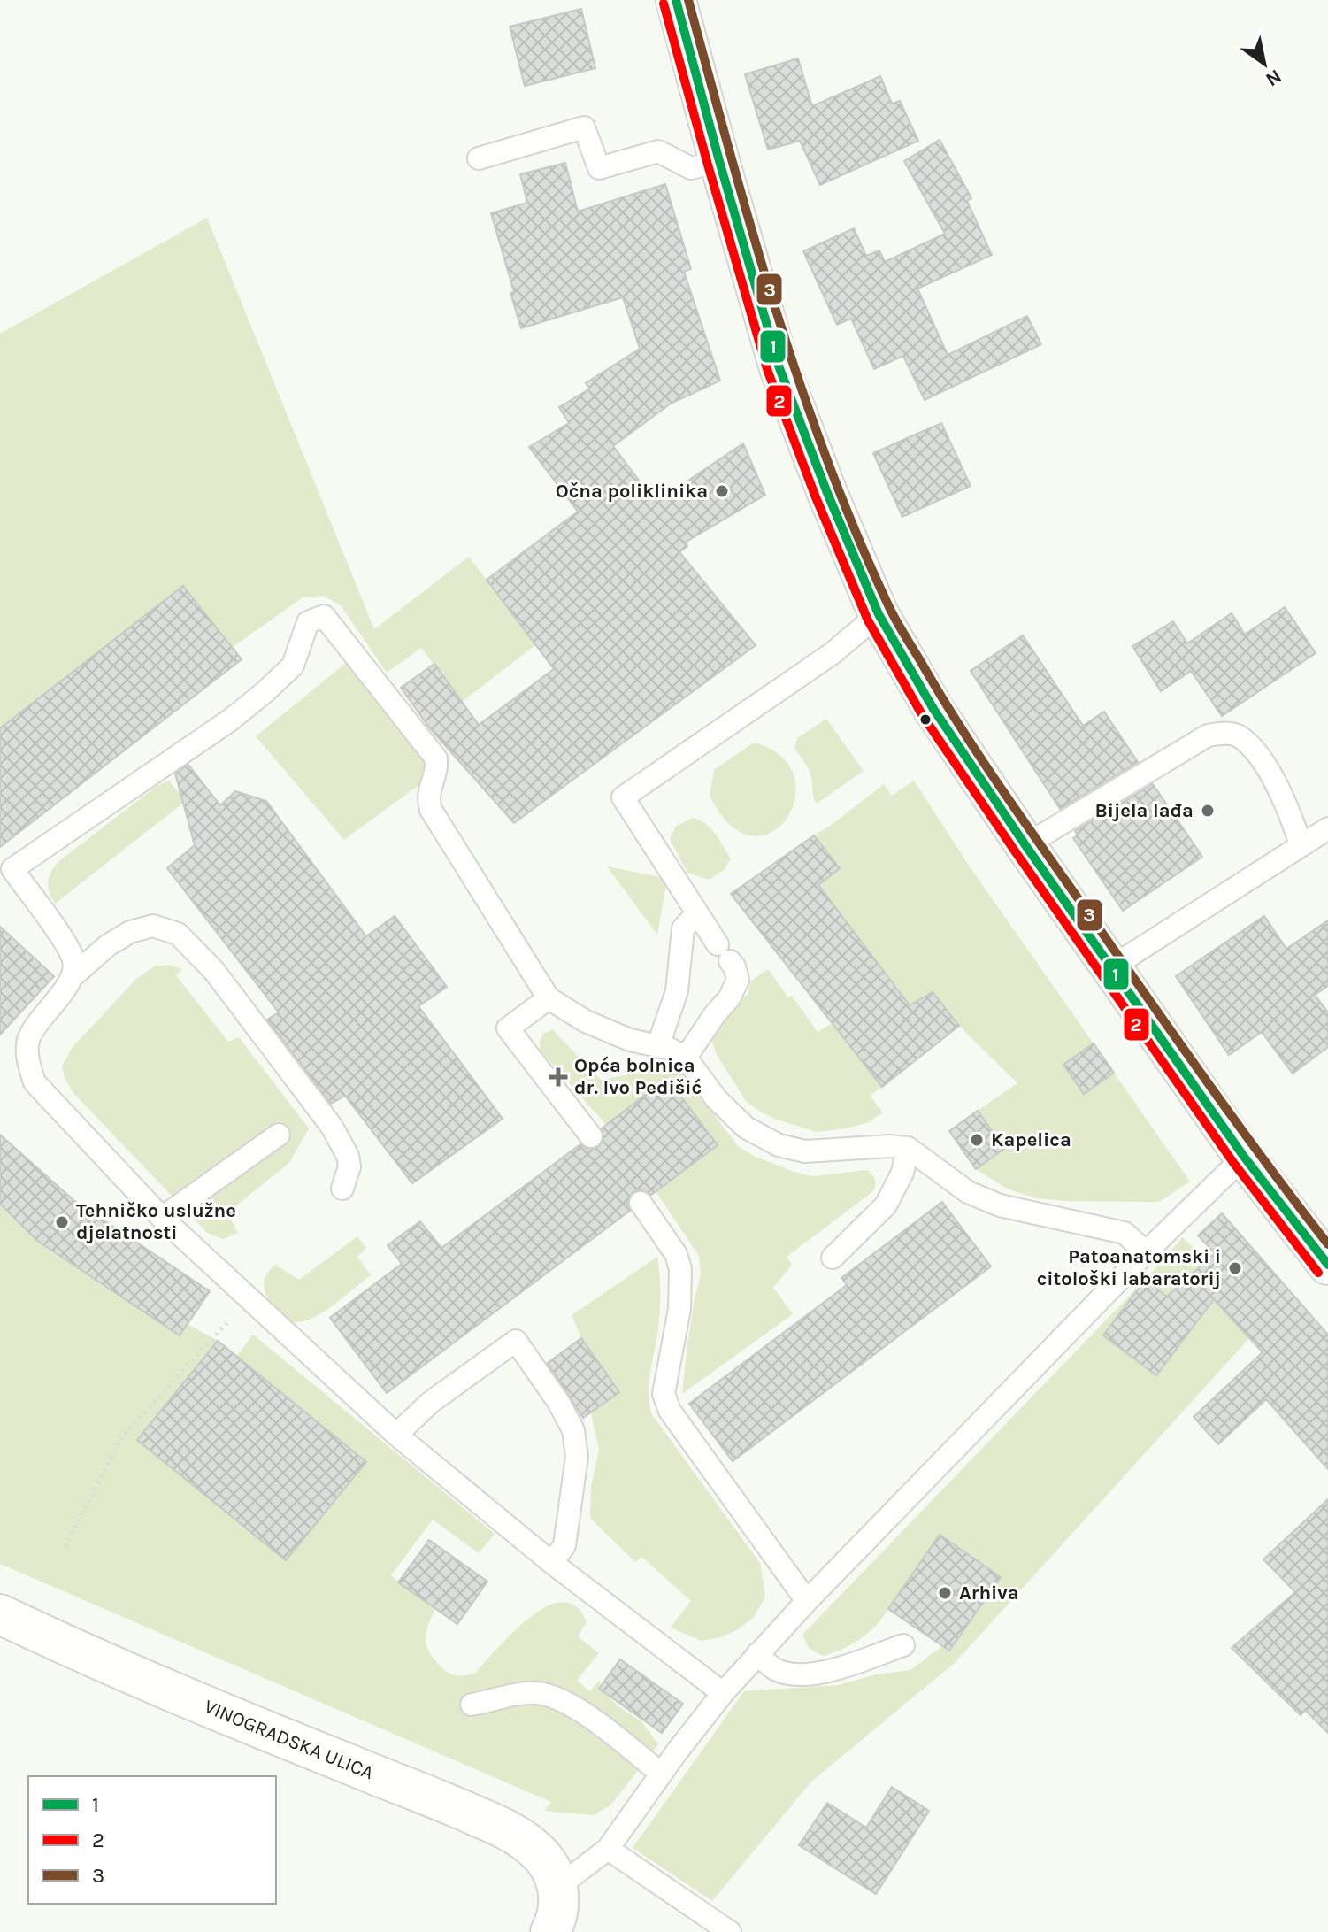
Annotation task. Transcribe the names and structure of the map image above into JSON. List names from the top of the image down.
{
  "streets": {
    "main road": ["VINOGRADSKA ULICA"]
  },
  "places": {
    "other": [
      "Očna poliklinika",
      "Bijela lađa",
      "Kapelica",
      "Tehničko uslužne djelatnosti",
      "Patoanatomski i citološki labaratorij",
      "Arhiva"
    ],
    "health": ["Opća bolnica dr. Ivo Pedišić"]
  },
  "lines": ["transit line 1", "transit line 3", "transit line 2"],
  "legend": ["1", "2", "3"],
  "north": "bottom right"
}
